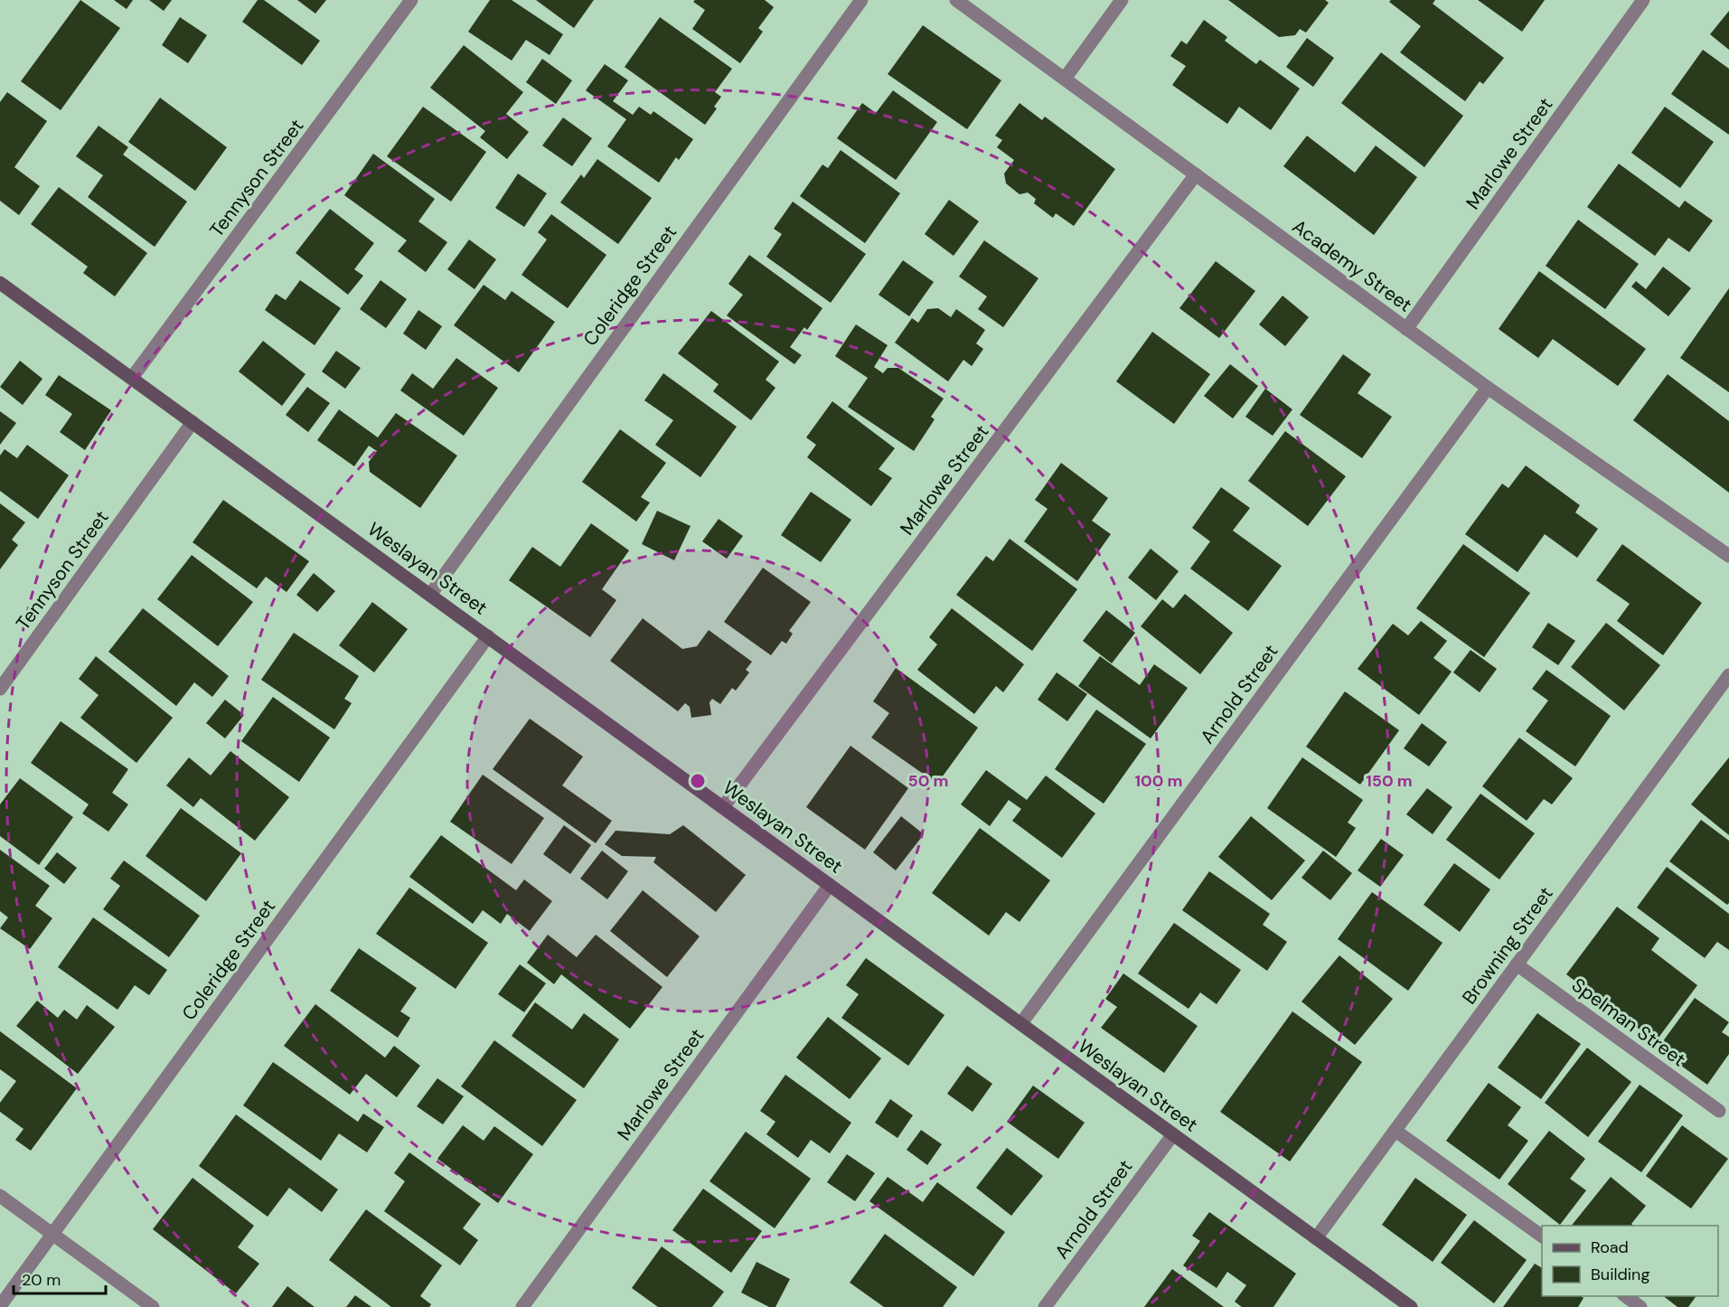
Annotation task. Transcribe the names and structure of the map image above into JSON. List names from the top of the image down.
{
  "streets": {
    "main road": ["Weslayan Street"],
    "street": [
      "Marlowe Street",
      "Tennyson Street",
      "Academy Street",
      "Coleridge Street",
      "Arnold Street",
      "Browning Street",
      "Spelman Street"
    ]
  },
  "crossings": [
    ["Marlowe Street", "Academy Street"],
    ["Marlowe Street", "Weslayan Street"],
    ["Tennyson Street", "Weslayan Street"],
    ["Academy Street", "Arnold Street"],
    ["Coleridge Street", "Weslayan Street"],
    ["Weslayan Street", "Arnold Street"],
    ["Weslayan Street", "Browning Street"],
    ["Browning Street", "Spelman Street"]
  ],
  "legend": ["Road", "Building"],
  "scale_bar": "20 m",
  "rings": ["50 m", "100 m", "150 m"]
}
